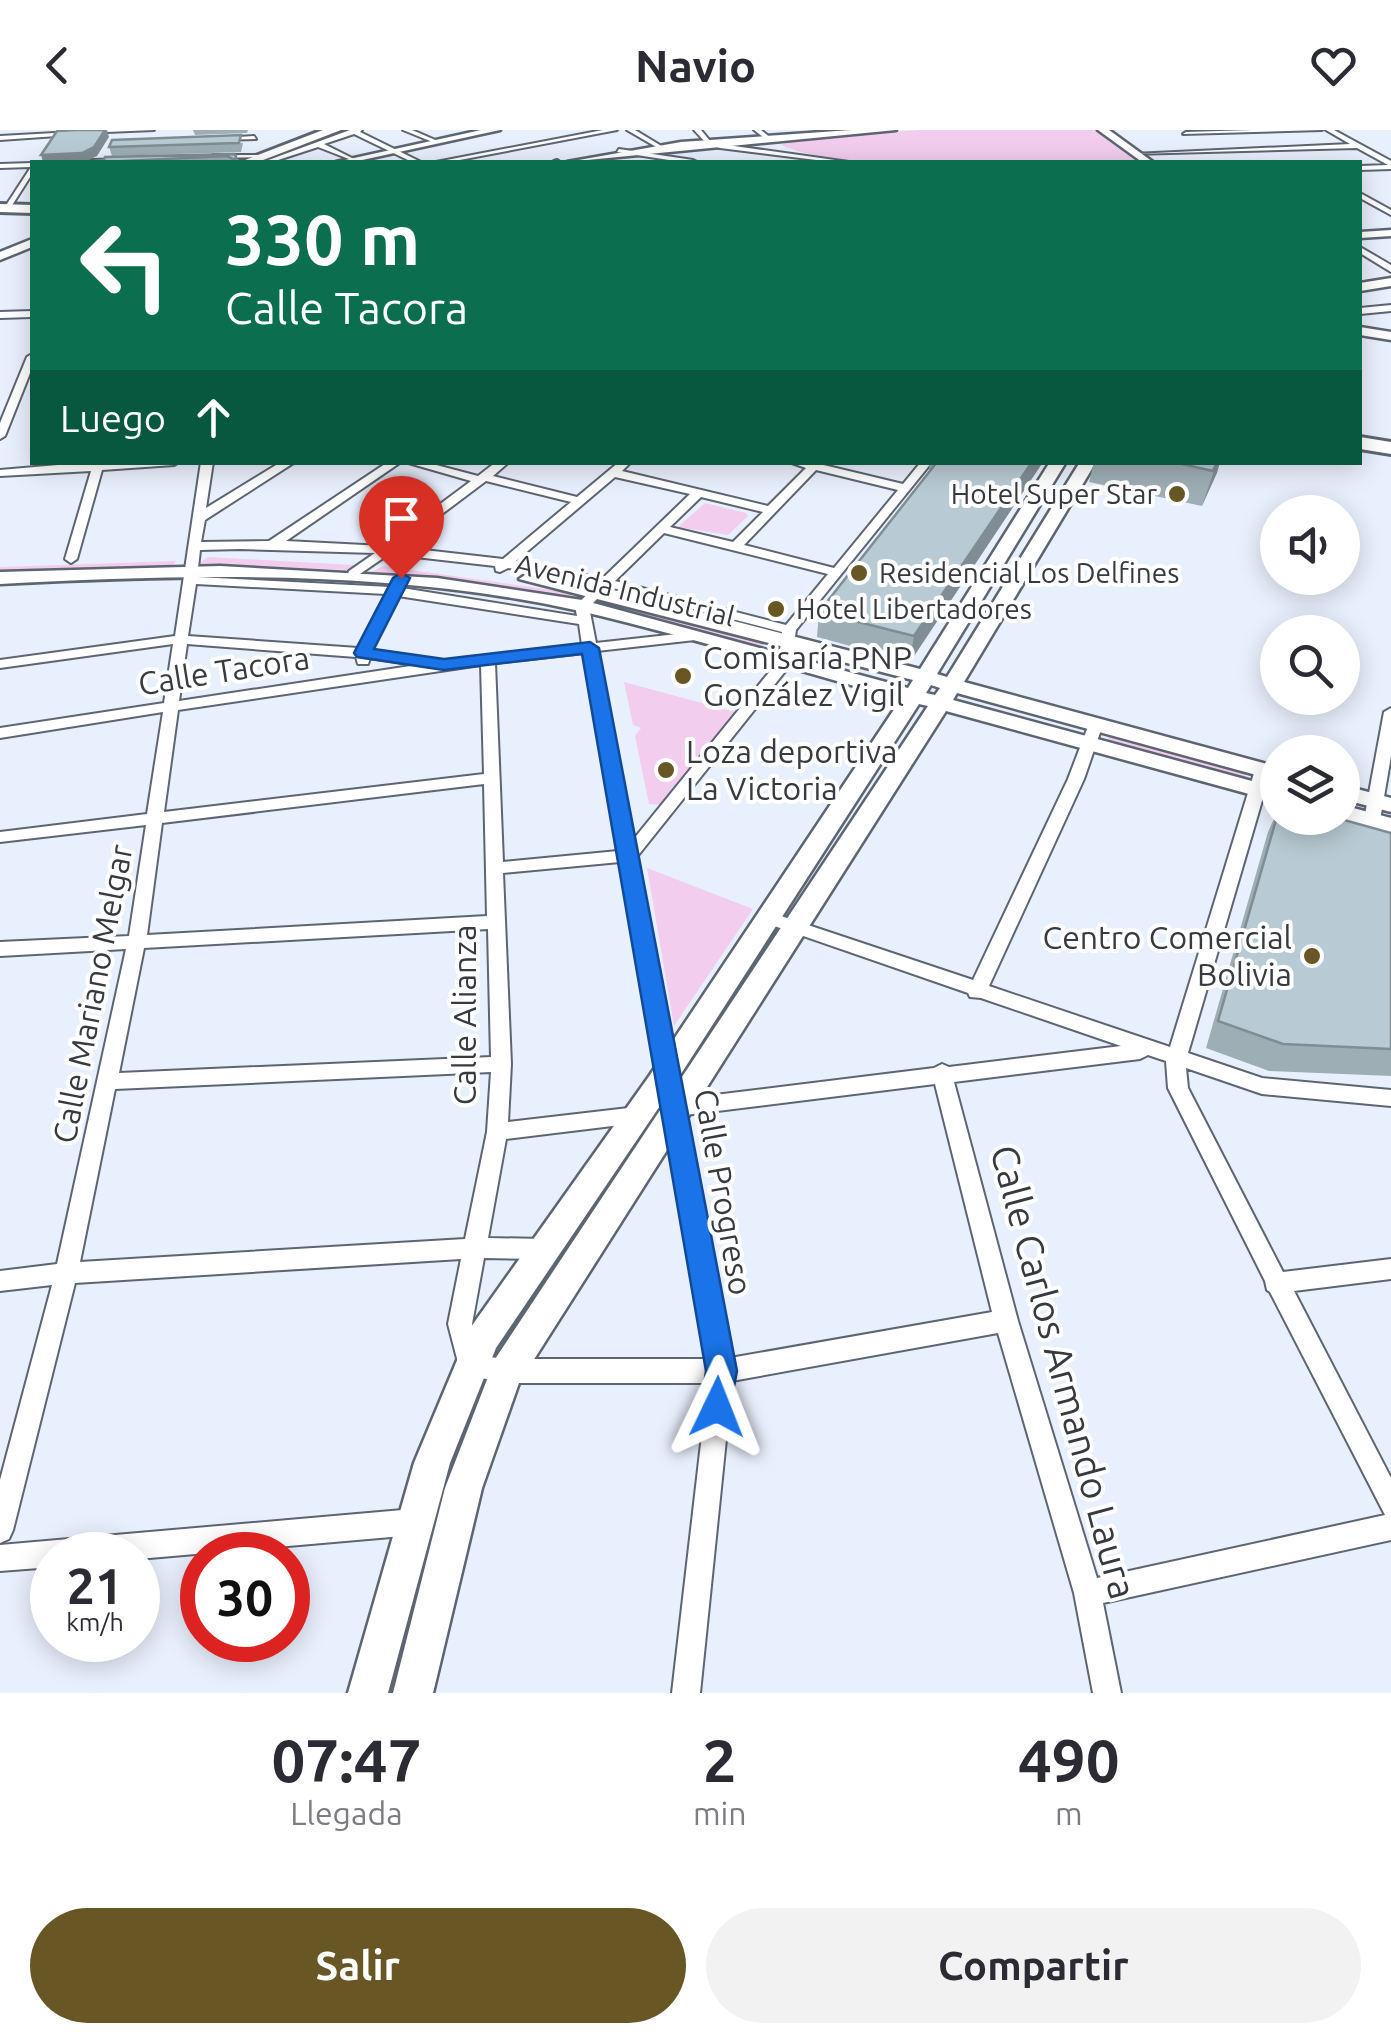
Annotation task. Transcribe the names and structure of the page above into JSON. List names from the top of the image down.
{
  "streets": {
    "main road": ["Avenida Industrial"],
    "street": [
      "Calle Tacora",
      "Calle Mariano Melgar",
      "Calle Alianza",
      "Calle Progreso",
      "Calle Carlos Armando Laura"
    ]
  },
  "crossings": [
    ["Avenida Industrial", "Calle Tacora"],
    ["Avenida Industrial", "Calle Mariano Melgar"],
    ["Avenida Industrial", "Calle Progreso"],
    ["Calle Tacora", "Calle Mariano Melgar"],
    ["Calle Tacora", "Calle Alianza"],
    ["Calle Tacora", "Calle Progreso"]
  ],
  "places": [
    "Hotel Super Star",
    "Residencial Los Delfines",
    "Hotel Libertadores",
    "Comisaría PNP González Vigil",
    "Loza deportiva La Victoria",
    "Centro Comercial Bolivia"
  ],
  "page": {
    "header": "Navio",
    "turn": ["330 m", "Calle Tacora"],
    "then": "Luego",
    "speed": "21 km/h",
    "limit": "30",
    "eta": [
      "07:47",
      "Llegada",
      "2",
      "min",
      "490",
      "m"
    ],
    "buttons": ["Salir", "Compartir"]
  }
}
